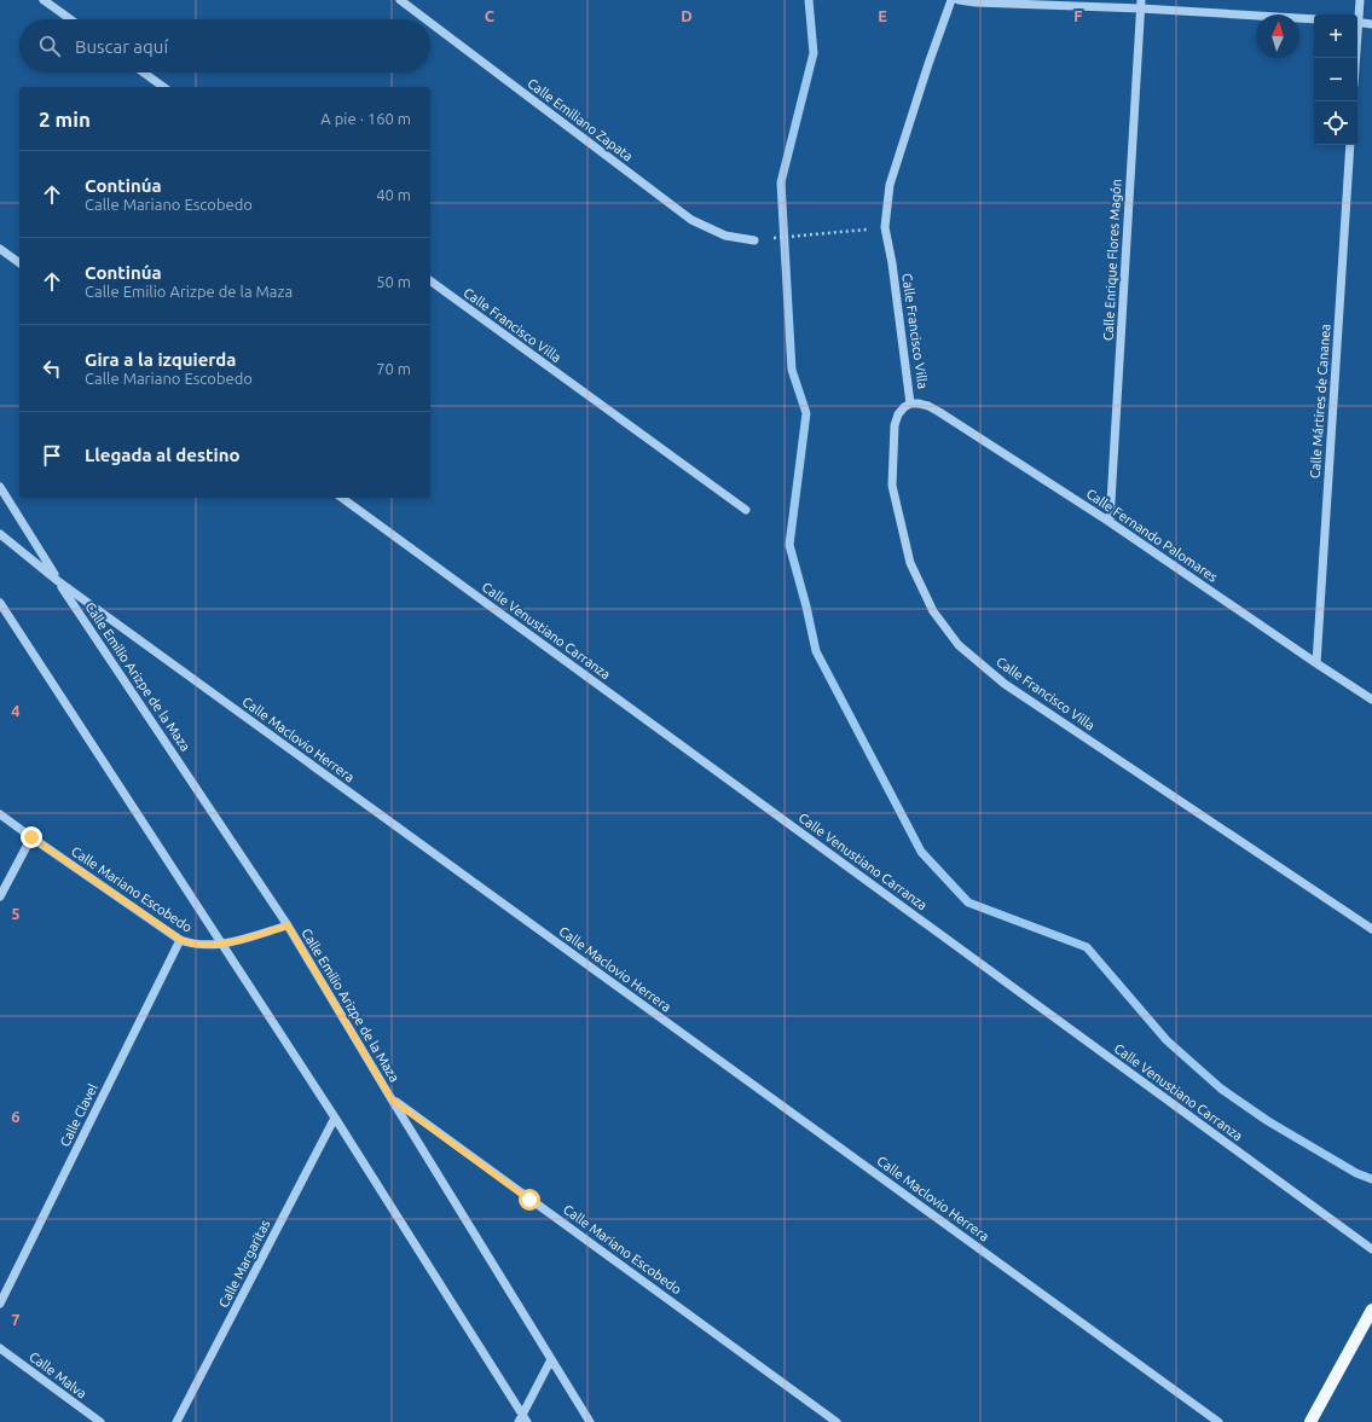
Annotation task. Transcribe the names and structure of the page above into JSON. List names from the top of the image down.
{
  "streets": {
    "street": [
      "Calle Emiliano Zapata",
      "Calle Enrique Flores Magón",
      "Calle Francisco Villa",
      "Calle Mártires de Cananea",
      "Calle Fernando Palomares",
      "Calle Venustiano Carranza",
      "Calle Emilio Arizpe de la Maza",
      "Calle Maclovio Herrera",
      "Calle Mariano Escobedo",
      "Calle Clavel",
      "Calle Margaritas",
      "Calle Malva"
    ]
  },
  "crossings": [
    ["Calle Enrique Flores Magón", "Calle Fernando Palomares"],
    ["Calle Francisco Villa", "Calle Fernando Palomares"],
    ["Calle Mártires de Cananea", "Calle Fernando Palomares"],
    ["Calle Emilio Arizpe de la Maza", "Calle Maclovio Herrera"],
    ["Calle Emilio Arizpe de la Maza", "Calle Mariano Escobedo"],
    ["Calle Mariano Escobedo", "Calle Clavel"]
  ],
  "north": "top",
  "page": {
    "map_buttons": ["+", "−"],
    "search": "Buscar aquí",
    "heading": ["2 min", "A pie · 160 m"],
    "list": [
      ["Continúa", "Calle Mariano Escobedo", "40 m"],
      ["Continúa", "Calle Emilio Arizpe de la Maza", "50 m"],
      ["Gira a la izquierda", "Calle Mariano Escobedo", "70 m"],
      "Llegada al destino"
    ]
  },
  "grid": {
    "columns": [
      "C",
      "D",
      "E",
      "F"
    ],
    "rows": [
      "4",
      "5",
      "6",
      "7"
    ]
  }
}
